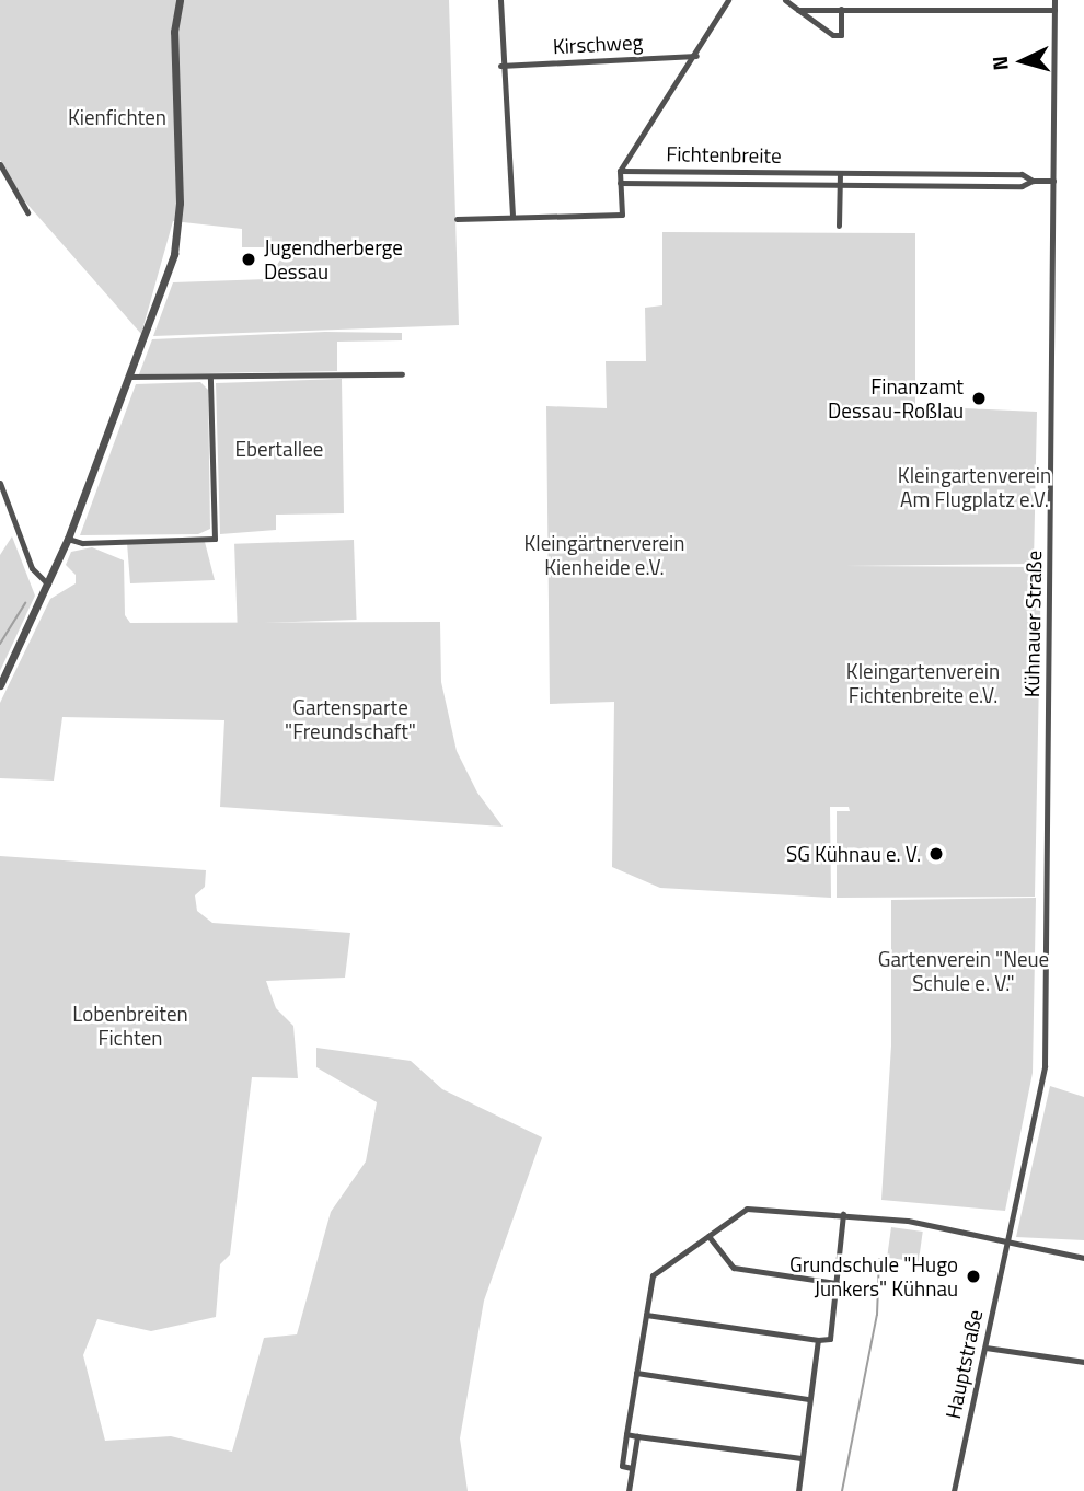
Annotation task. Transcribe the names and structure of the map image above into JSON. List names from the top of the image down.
{
  "streets": {
    "street": [
      "Kirschweg",
      "Fichtenbreite",
      "Kühnauer Straße",
      "Hauptstraße"
    ]
  },
  "crossings": [
    ["Fichtenbreite", "Kühnauer Straße"],
    ["Kühnauer Straße", "Hauptstraße"]
  ],
  "parks": [
    "Kienfichten",
    "Ebertallee",
    "Kleingartenverein Am Flugplatz e.V.",
    "Kleingärtnerverein Kienheide e.V.",
    "Kleingartenverein Fichtenbreite e.V.",
    "Gartensparte \"Freundschaft\"",
    "Gartenverein \"Neue Schule e. V.\"",
    "Lobenbreiten Fichten"
  ],
  "places": [
    "Jugendherberge Dessau",
    "Finanzamt Dessau-Roßlau",
    "SG Kühnau e. V.",
    "Grundschule \"Hugo Junkers\" Kühnau"
  ],
  "north": "left"
}
